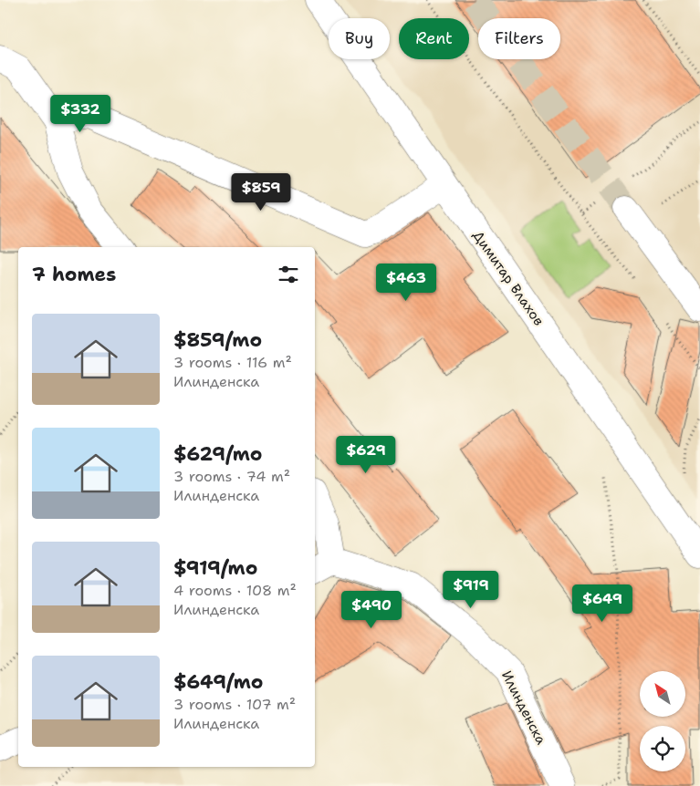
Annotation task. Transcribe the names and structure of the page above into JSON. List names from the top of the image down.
{
  "streets": {
    "street": ["Димитар Влахов", "Илинденска"]
  },
  "north": "top left",
  "page": {
    "chip": ["Buy", "Rent", "Filters"],
    "price": [
      "$332",
      "$859",
      "$463",
      "$629",
      "$919",
      "$649",
      "$490"
    ],
    "heading": "7 homes",
    "list": [
      {
        "name": "$859/mo",
        "note": "3 rooms · 116 m² · Илинденска"
      },
      {
        "name": "$629/mo",
        "note": "3 rooms · 74 m² · Илинденска"
      },
      {
        "name": "$919/mo",
        "note": "4 rooms · 108 m² · Илинденска"
      },
      {
        "name": "$649/mo",
        "note": "3 rooms · 107 m² · Илинденска"
      }
    ]
  }
}
